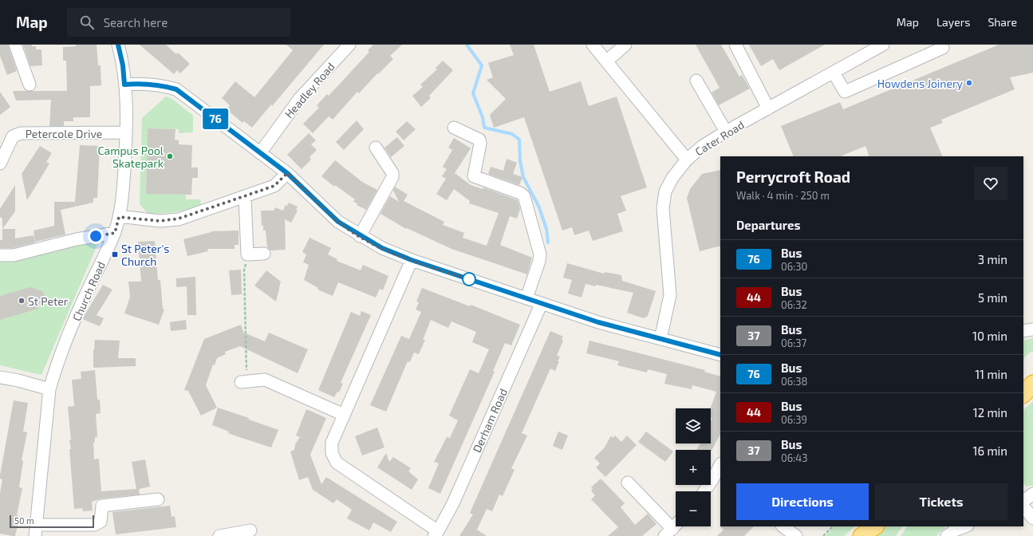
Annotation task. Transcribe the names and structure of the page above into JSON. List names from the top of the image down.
{
  "streets": {
    "street": [
      "Headley Road",
      "Petercole Drive",
      "Cater Road",
      "Church Road",
      "Derham Road"
    ]
  },
  "crossings": [
    ["Petercole Drive", "Church Road"]
  ],
  "places": {
    "other": ["Howdens Joinery", "Campus Pool Skatepark", "St Peter"],
    "transit": ["St Peter's Church"]
  },
  "lines": ["bus line 76"],
  "scale_bar": "50 m",
  "page": {
    "header": "Map",
    "search": "Search here",
    "nav": ["Map", "Layers", "Share"],
    "on_map": "76",
    "heading": [
      ["Perrycroft Road", "Walk · 4 min · 250 m"],
      "Departures"
    ],
    "list": [
      {
        "mark": "76",
        "name": "Bus",
        "note": "06:30",
        "value": "3 min"
      },
      {
        "mark": "44",
        "name": "Bus",
        "note": "06:32",
        "value": "5 min"
      },
      {
        "mark": "37",
        "name": "Bus",
        "note": "06:37",
        "value": "10 min"
      },
      {
        "mark": "76",
        "name": "Bus",
        "note": "06:38",
        "value": "11 min"
      },
      {
        "mark": "44",
        "name": "Bus",
        "note": "06:39",
        "value": "12 min"
      },
      {
        "mark": "37",
        "name": "Bus",
        "note": "06:43",
        "value": "16 min"
      }
    ],
    "map_buttons": ["+", "−"],
    "buttons": ["Directions", "Tickets"],
    "scale": "50 m"
  }
}
